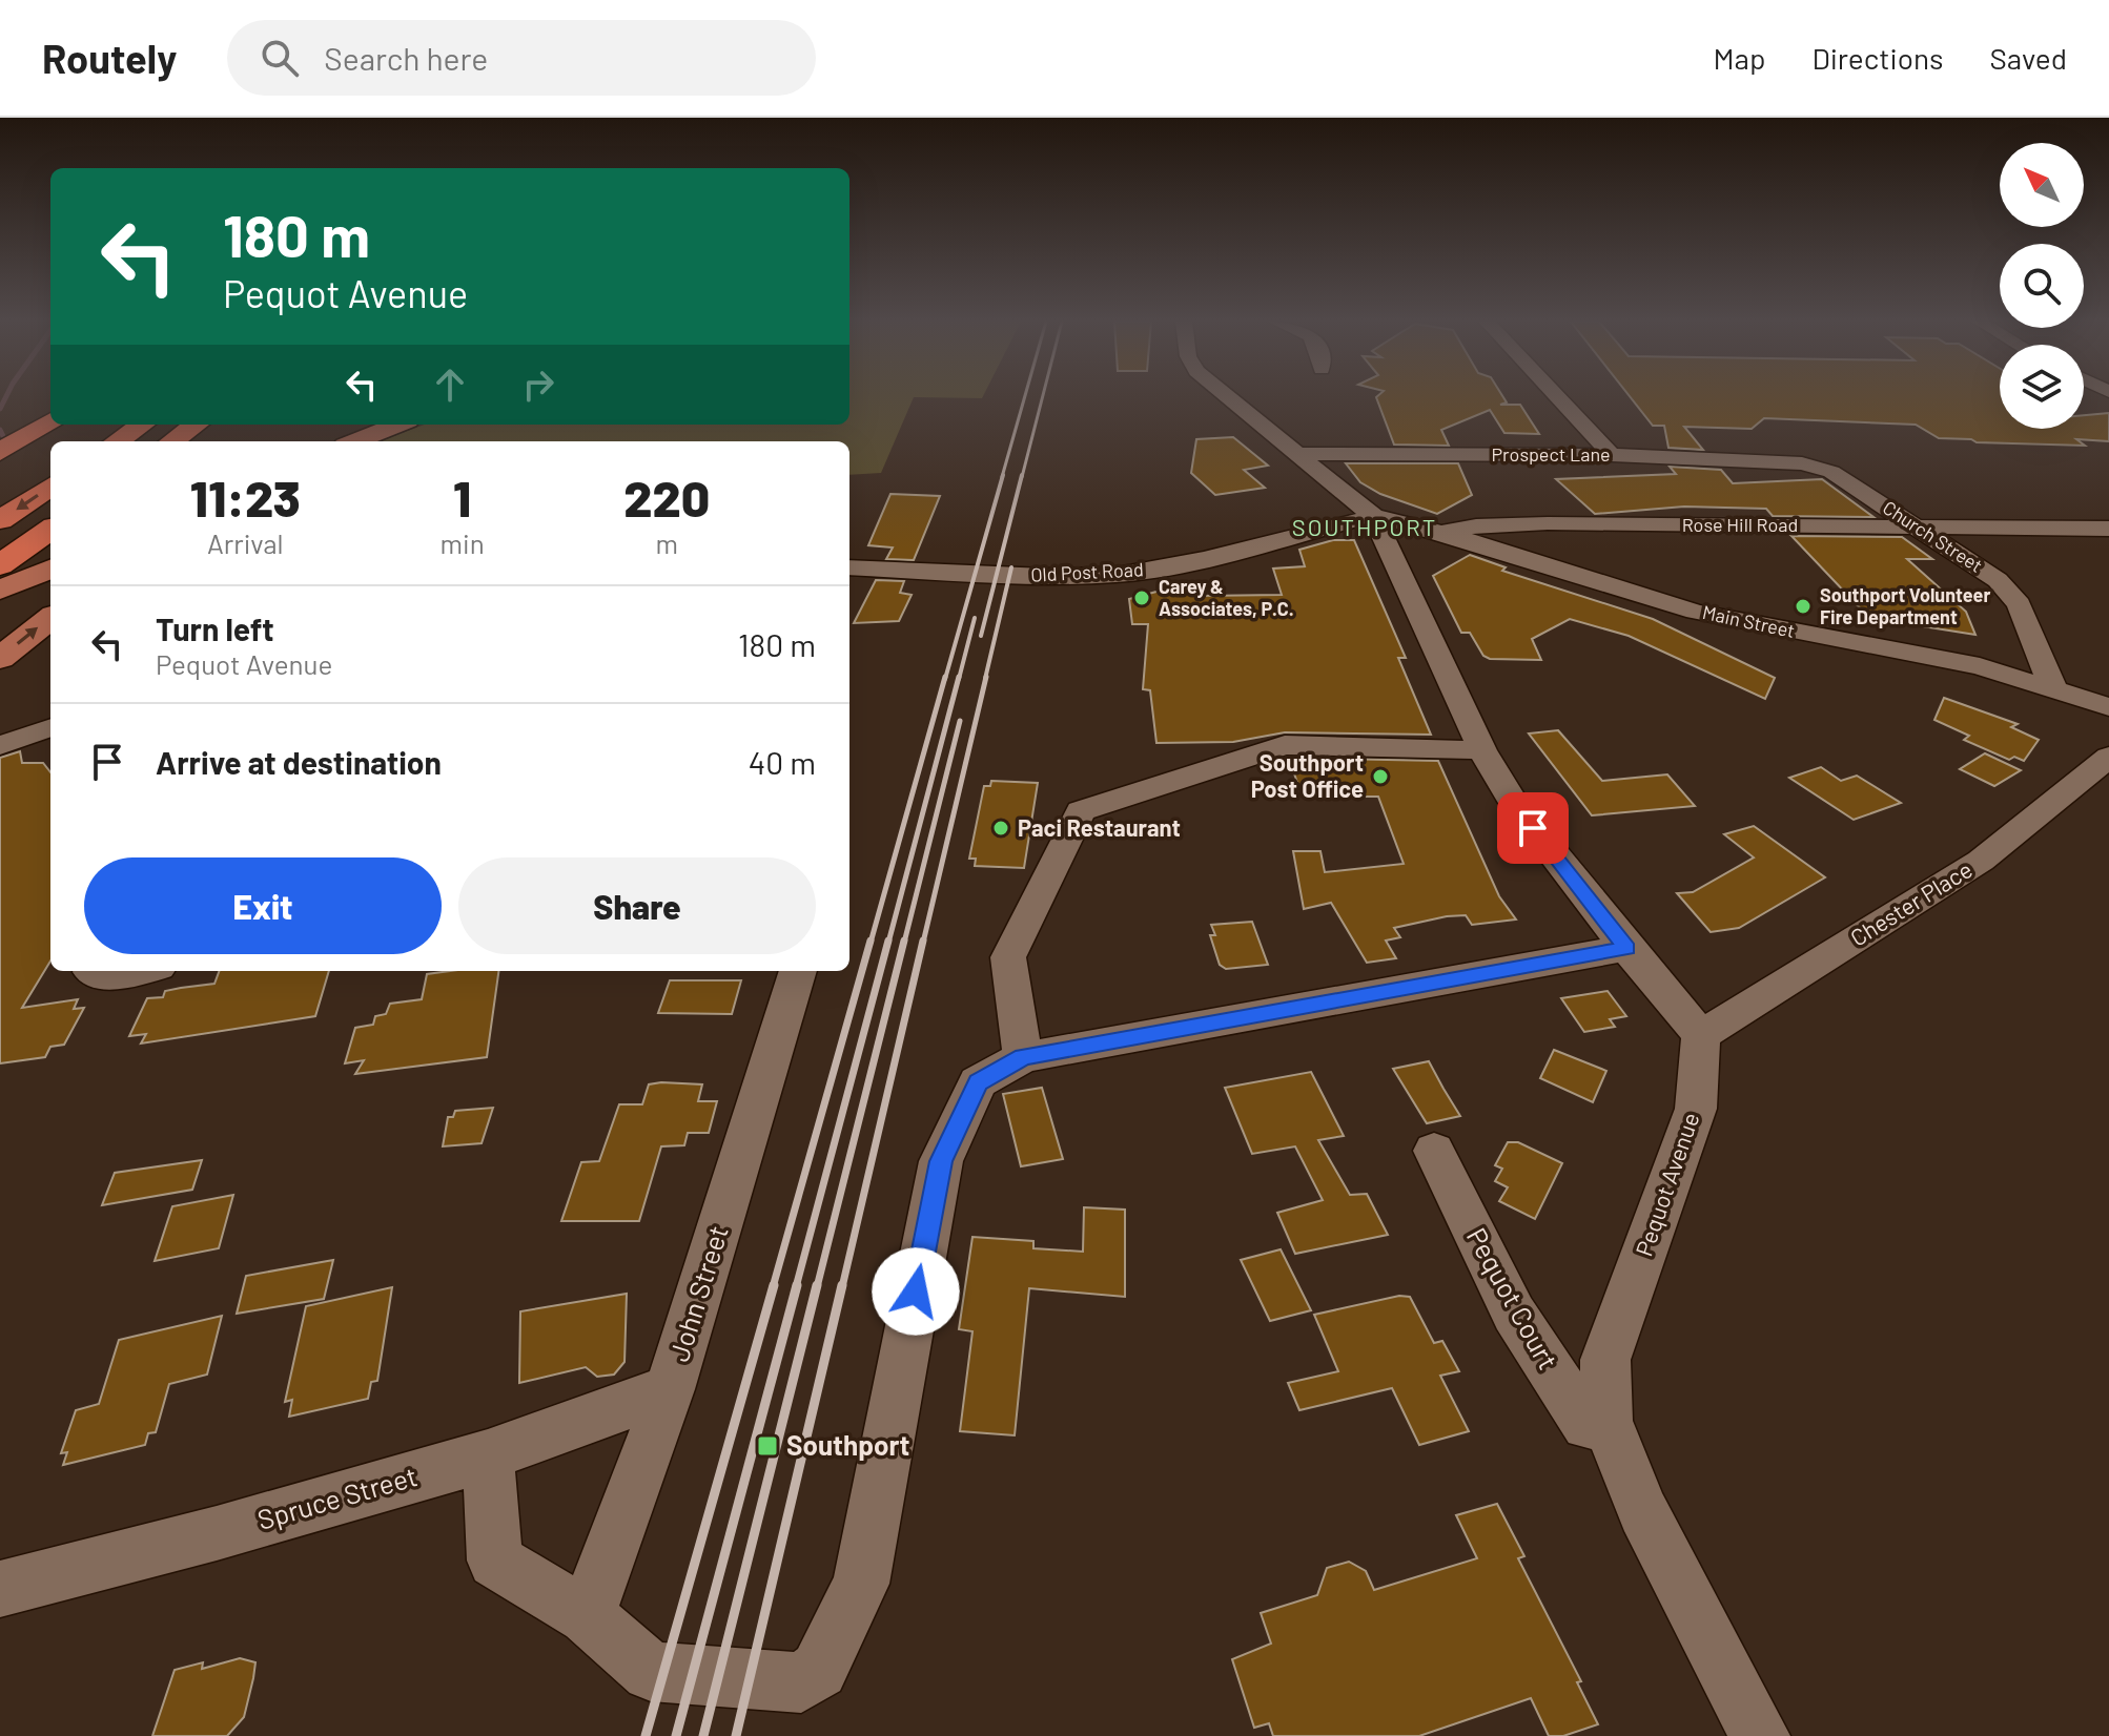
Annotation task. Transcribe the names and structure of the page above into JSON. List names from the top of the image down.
{
  "streets": {
    "street": [
      "Prospect Lane",
      "Rose Hill Road",
      "Church Street",
      "Old Post Road",
      "Main Street",
      "Chester Place",
      "Pequot Avenue",
      "John Street",
      "Pequot Court",
      "Spruce Street"
    ]
  },
  "crossings": [
    ["Prospect Lane", "Church Street"],
    ["Rose Hill Road", "Church Street"],
    ["Rose Hill Road", "Old Post Road"],
    ["Rose Hill Road", "Main Street"],
    ["Church Street", "Main Street"],
    ["Chester Place", "Pequot Avenue"],
    ["Pequot Avenue", "Pequot Court"],
    ["John Street", "Spruce Street"]
  ],
  "districts": ["SOUTHPORT"],
  "places": {
    "other": [
      "Carey & Associates, P.C.",
      "Southport Volunteer Fire Department",
      "Southport Post Office",
      "Paci Restaurant"
    ],
    "transit": ["Southport"]
  },
  "north": "top left",
  "page": {
    "header": "Routely",
    "search": "Search here",
    "nav": ["Map", "Directions", "Saved"],
    "turn": ["180 m", "Pequot Avenue"],
    "eta": [
      "11:23",
      "Arrival",
      "1",
      "min",
      "220",
      "m"
    ],
    "list": [
      {
        "name": "Turn left",
        "note": "Pequot Avenue",
        "value": "180 m"
      },
      {
        "name": "Arrive at destination",
        "value": "40 m"
      }
    ],
    "buttons": ["Exit", "Share"]
  }
}
